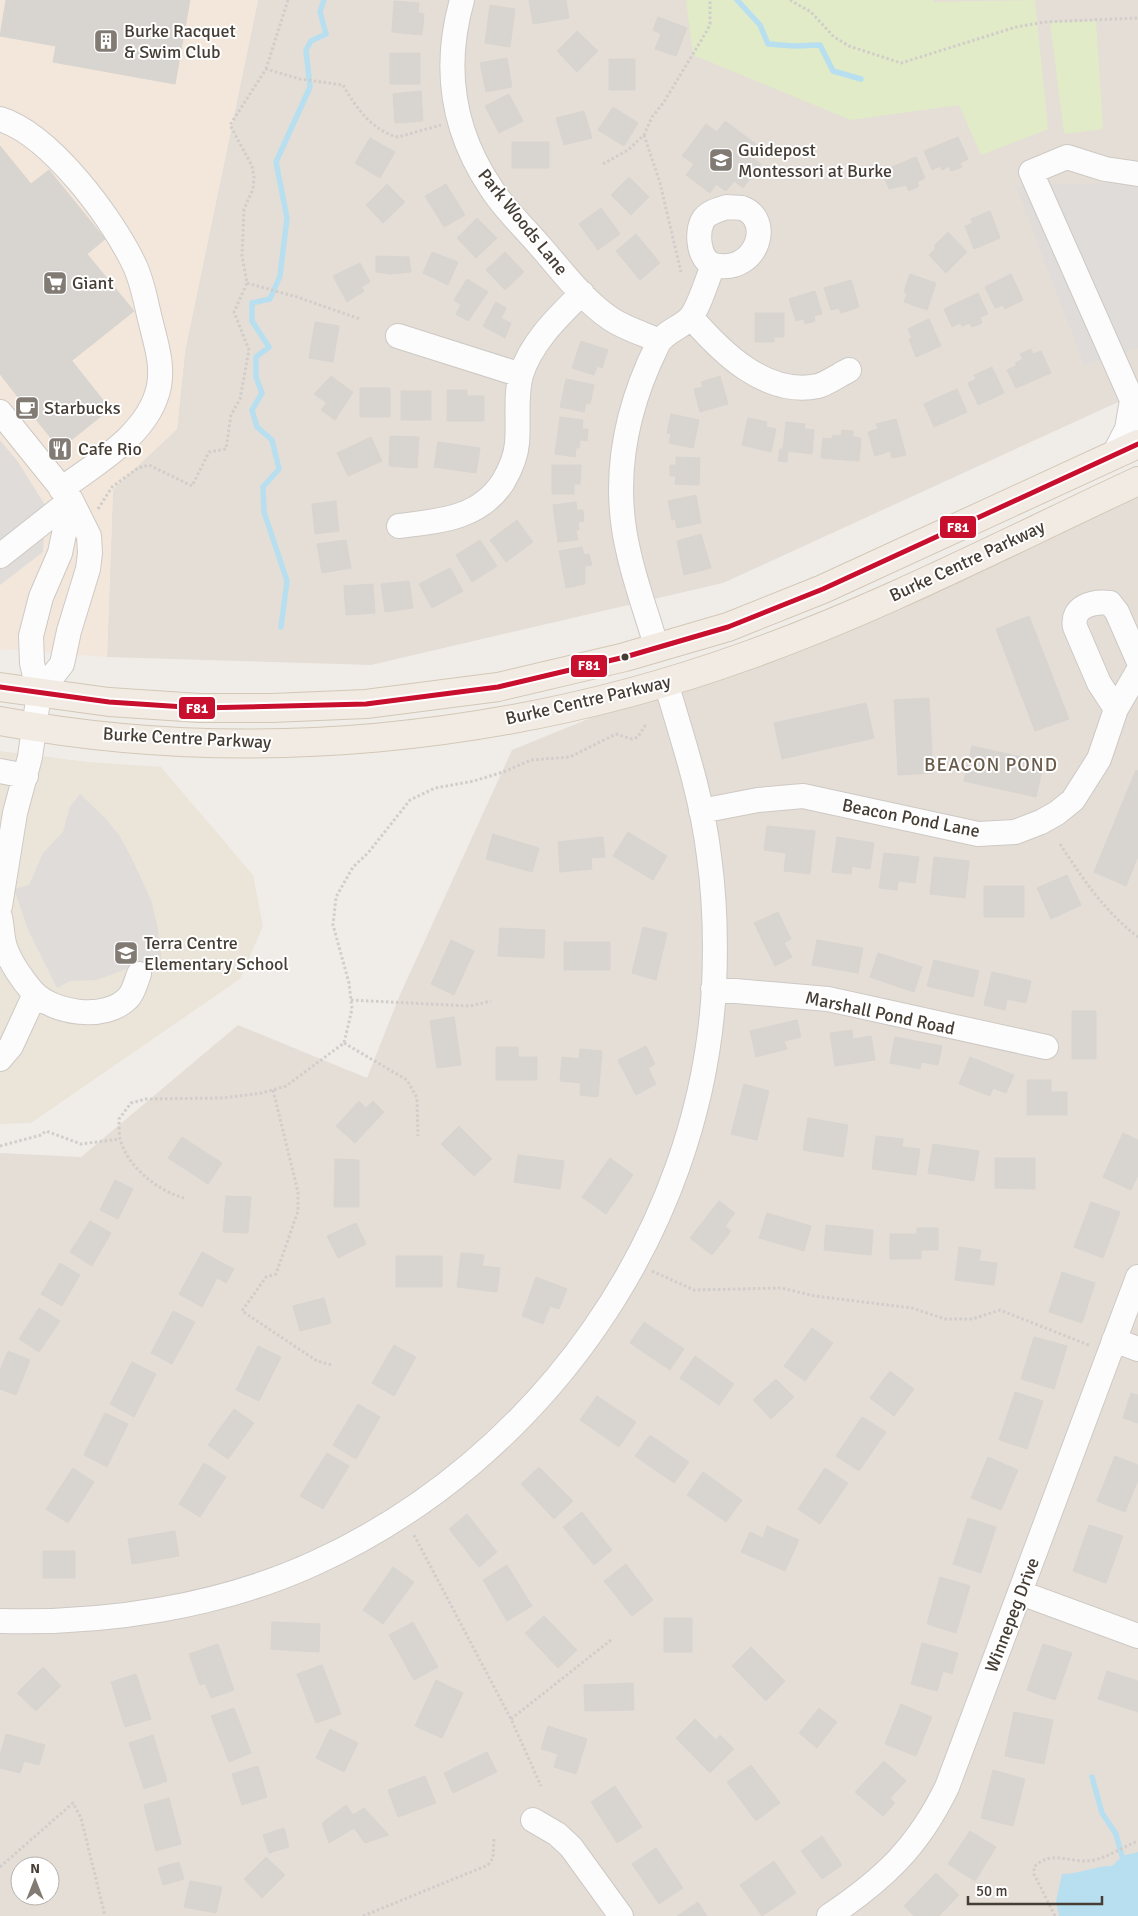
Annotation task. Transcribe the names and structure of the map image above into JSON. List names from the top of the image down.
{
  "streets": {
    "main road": ["Burke Centre Parkway"],
    "street": [
      "Park Woods Lane",
      "Beacon Pond Lane",
      "Marshall Pond Road",
      "Winnepeg Drive"
    ]
  },
  "districts": ["BEACON POND"],
  "places": {
    "building": ["Burke Racquet & Swim Club"],
    "school or university": ["Guidepost Montessori at Burke", "Terra Centre Elementary School"],
    "supermarket": ["Giant"],
    "cafe": ["Starbucks"],
    "restaurant": ["Cafe Rio"]
  },
  "lines": ["transit line F81"],
  "scale_bar": "50 m",
  "north": "top"
}
